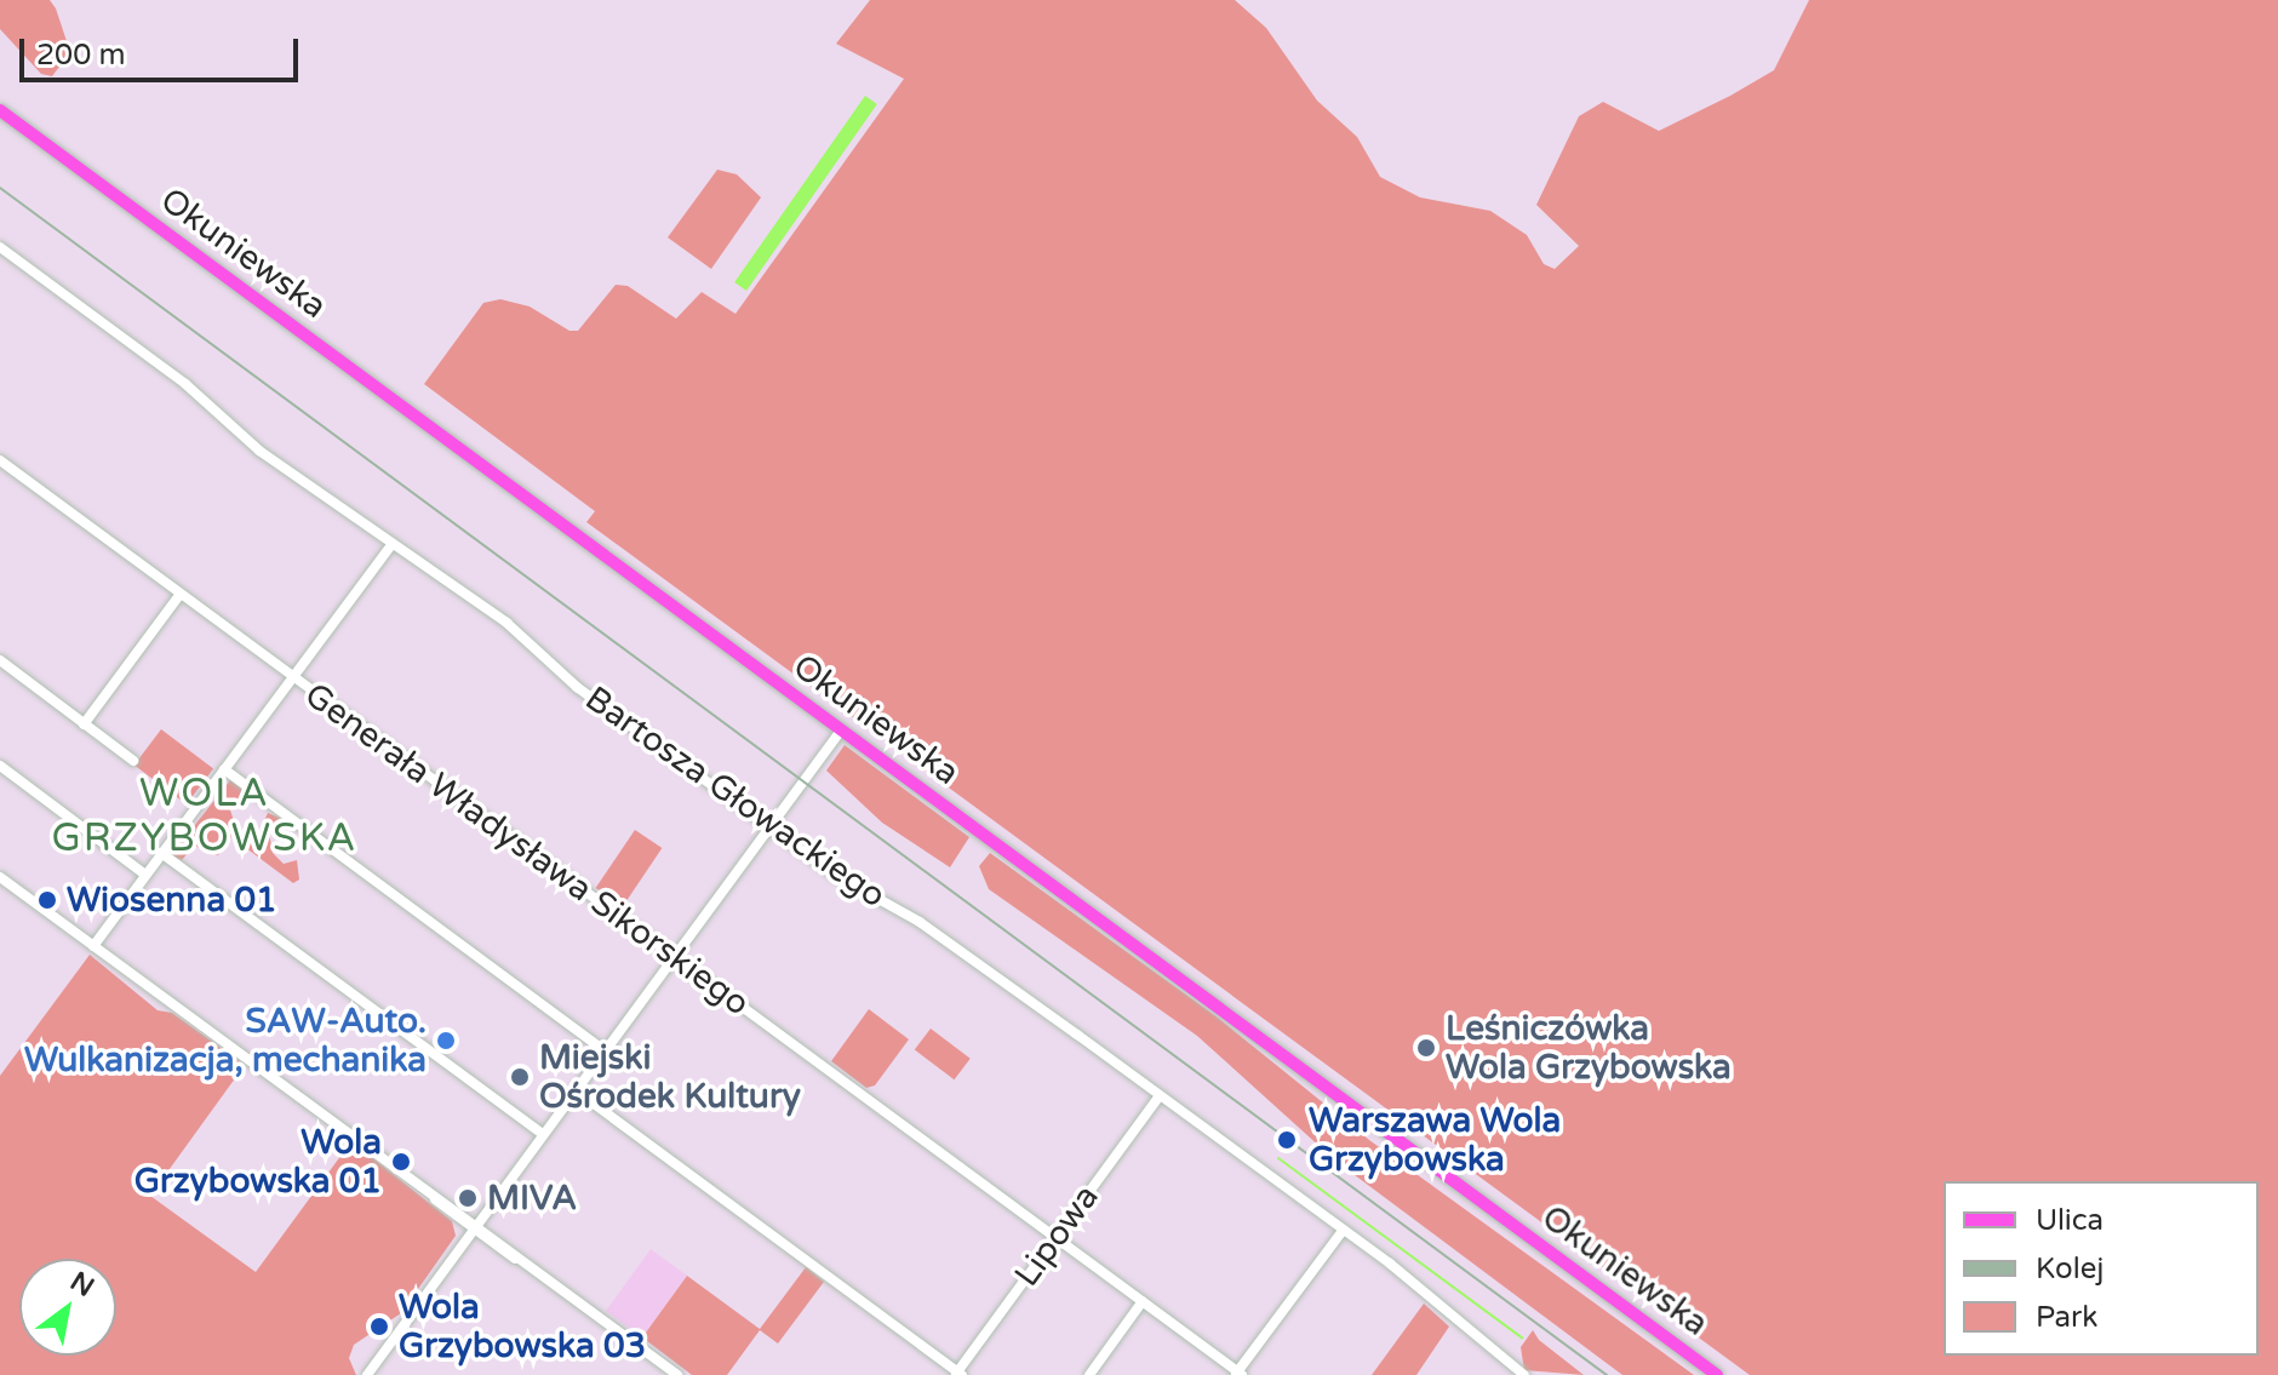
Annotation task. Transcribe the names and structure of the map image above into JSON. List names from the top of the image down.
{
  "streets": {
    "main road": ["Okuniewska"],
    "street": ["Bartosza Głowackiego", "Generała Władysława Sikorskiego", "Lipowa"]
  },
  "crossings": [
    ["Bartosza Głowackiego", "Lipowa"],
    ["Generała Władysława Sikorskiego", "Lipowa"]
  ],
  "districts": ["WOLA GRZYBOWSKA"],
  "places": [
    "Wiosenna 01",
    "SAW-Auto. Wulkanizacja, mechanika",
    "Leśniczówka Wola Grzybowska",
    "Miejski Ośrodek Kultury",
    "Warszawa Wola Grzybowska",
    "Wola Grzybowska 01",
    "MIVA",
    "Wola Grzybowska 03"
  ],
  "legend": ["Ulica", "Kolej", "Park"],
  "scale_bar": "200 m",
  "north": "top right"
}
